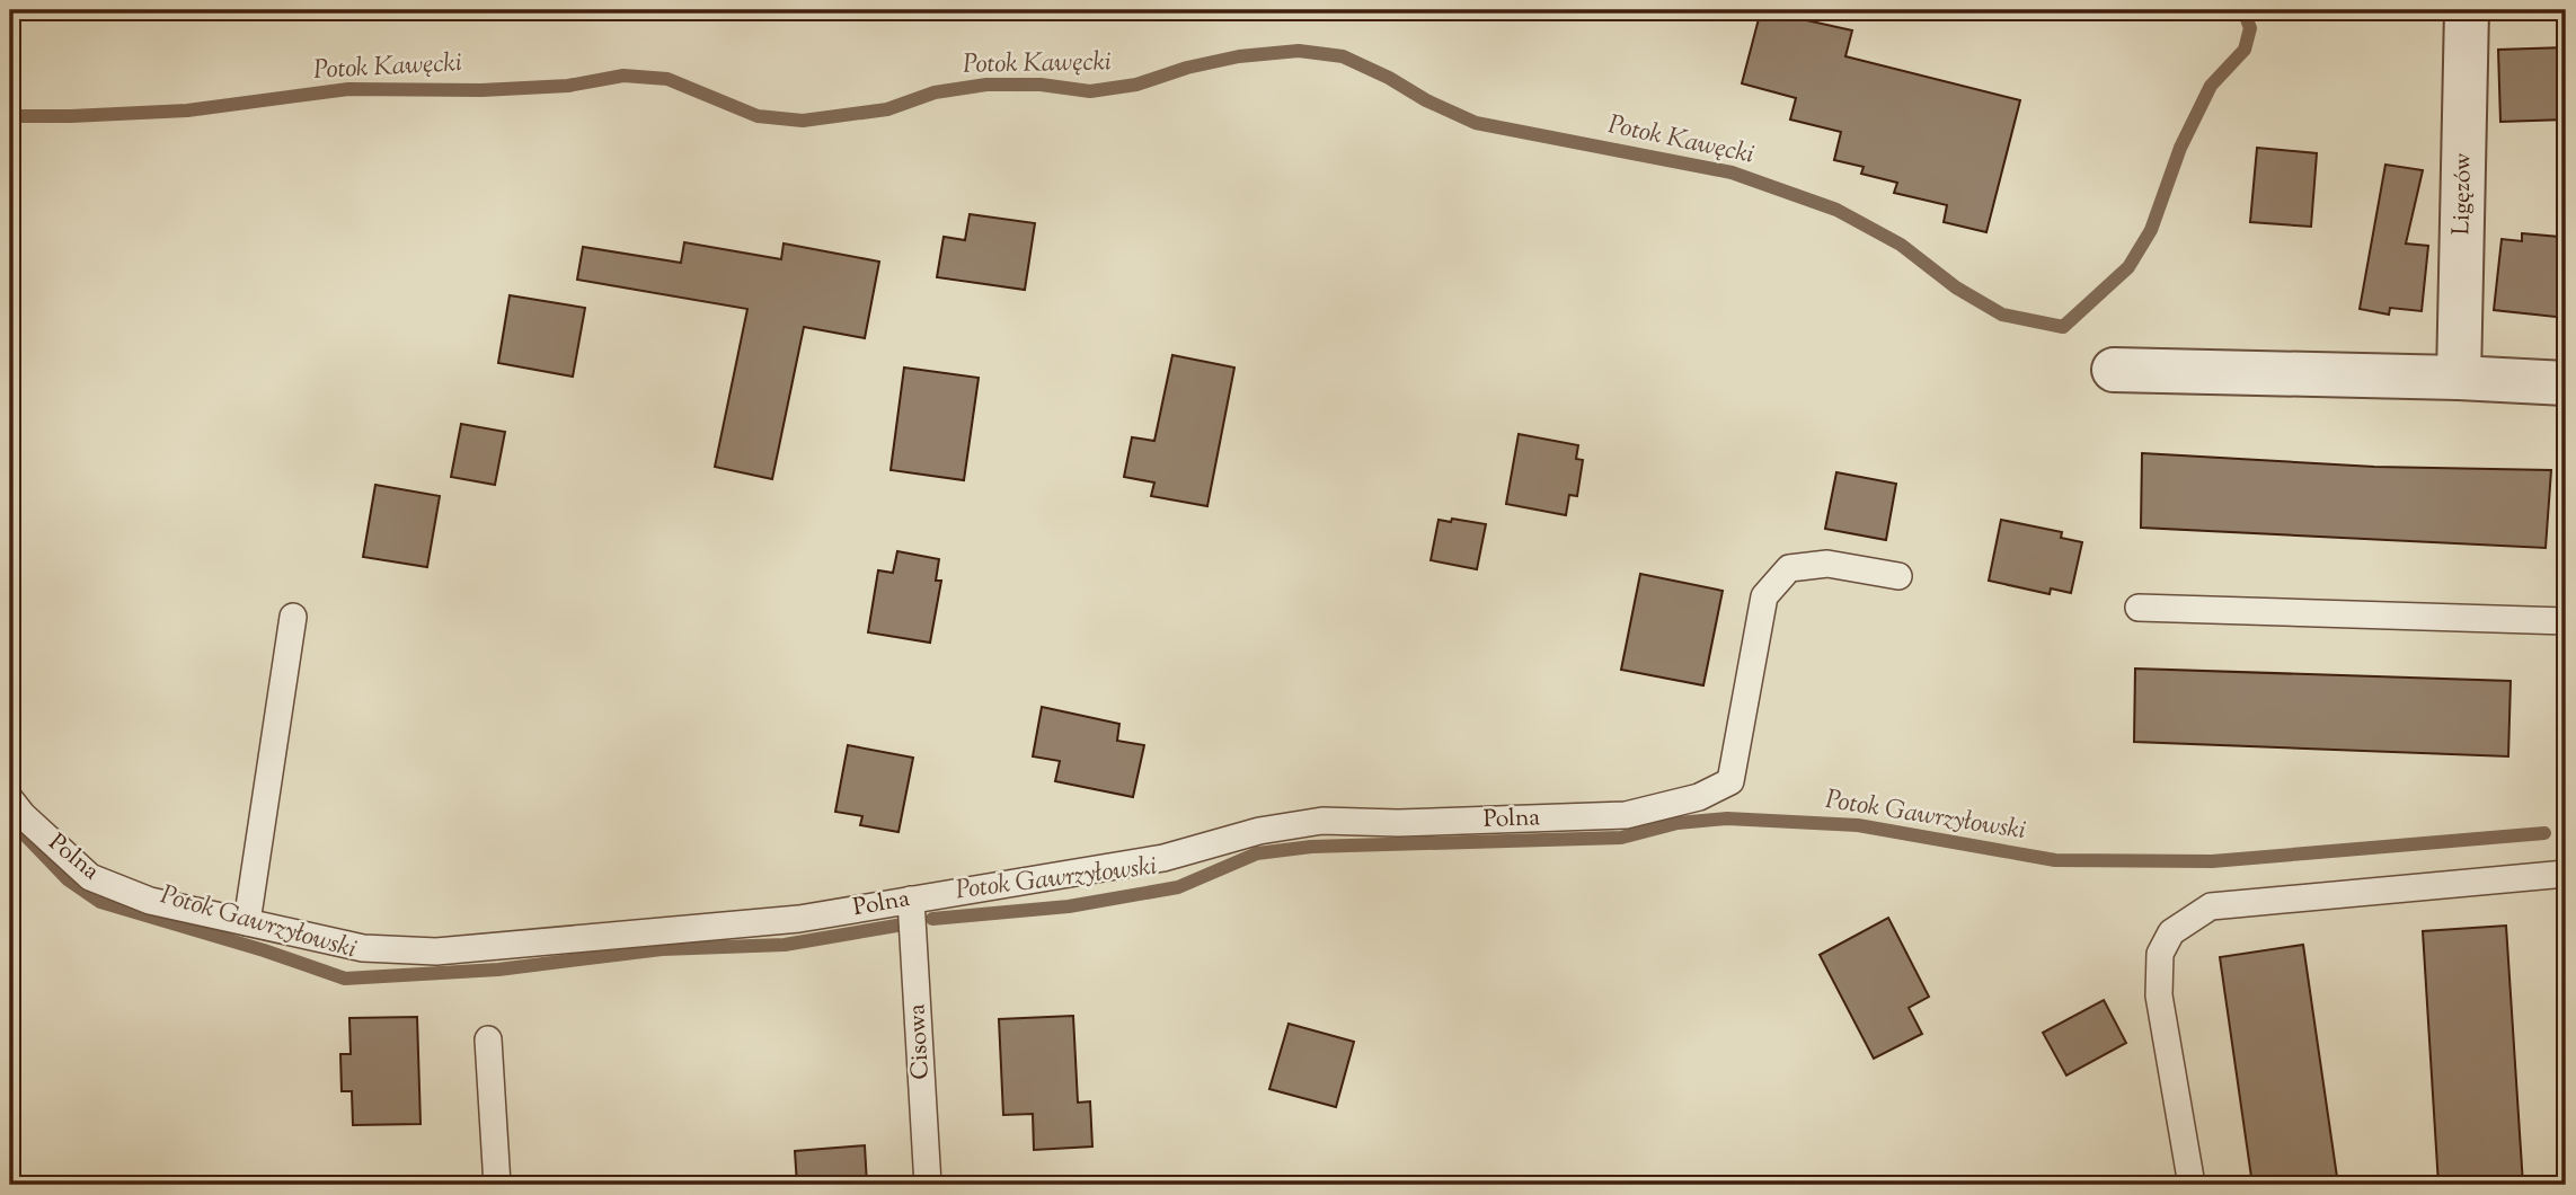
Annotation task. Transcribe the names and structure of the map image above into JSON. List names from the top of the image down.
{
  "streets": {
    "street": ["Ligęzów"],
    "lane": ["Polna", "Cisowa"]
  },
  "crossings": [
    ["Polna", "Cisowa"]
  ],
  "water": ["Potok Kawęcki", "Potok Gawrzyłowski"]
}
